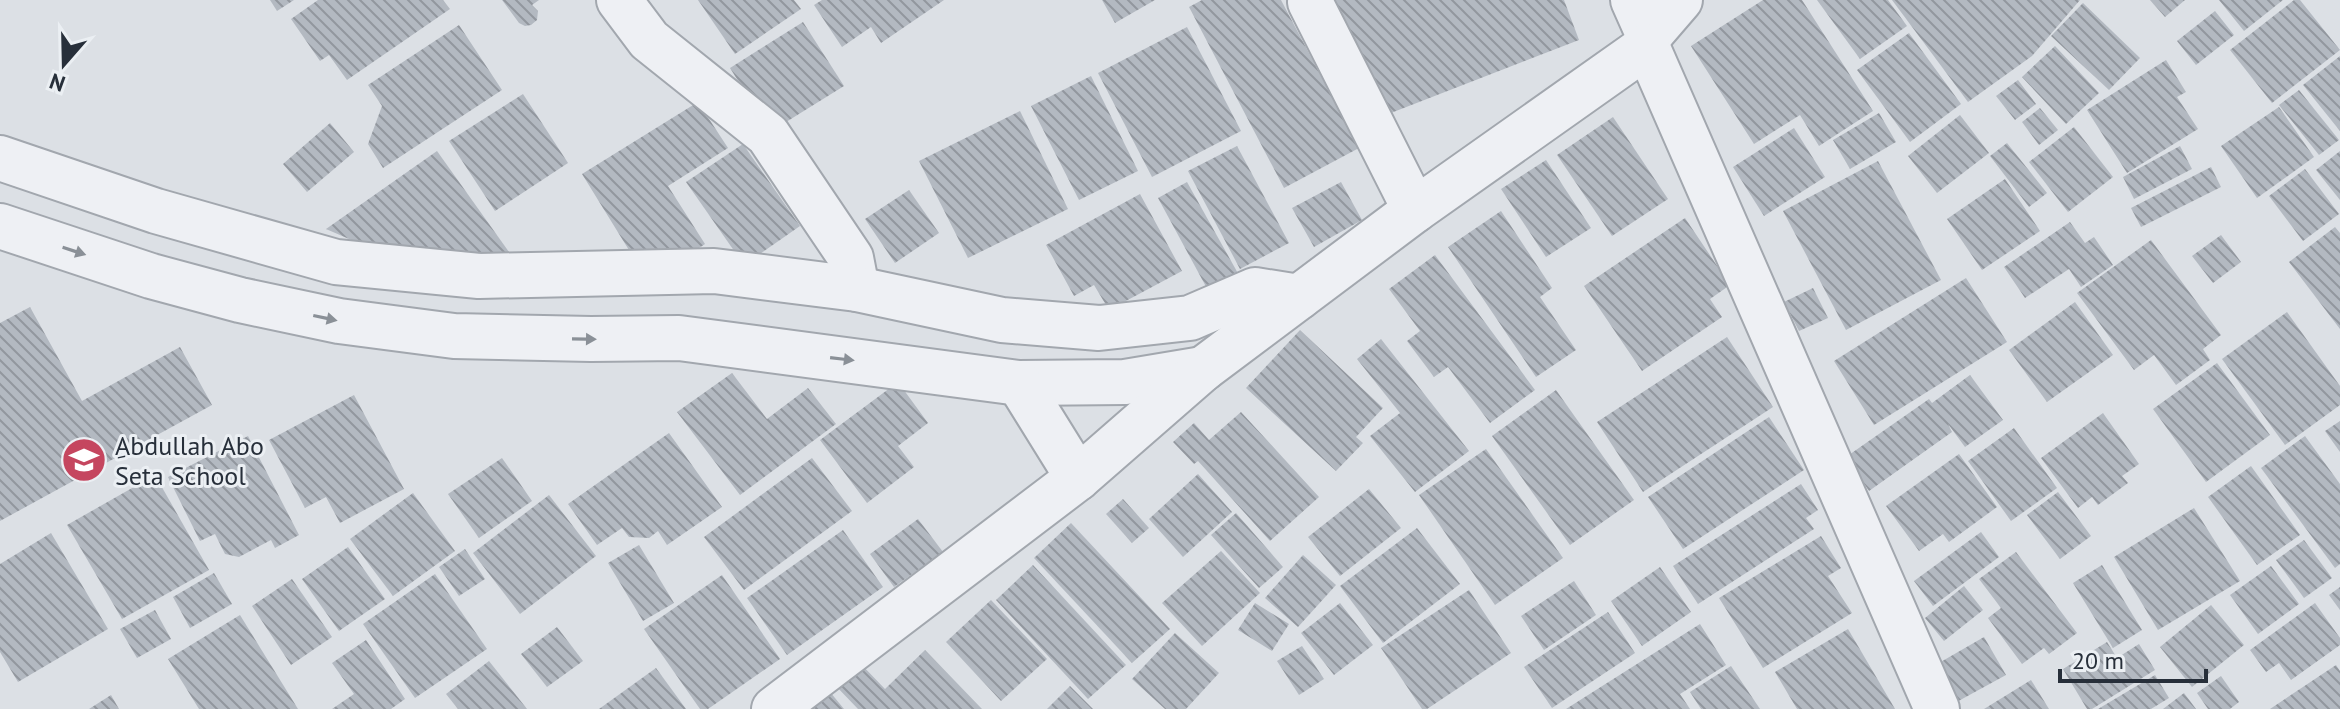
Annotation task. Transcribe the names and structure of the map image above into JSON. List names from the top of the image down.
{
  "places": {
    "school or university": ["ِAbdullah Abo Seta School"]
  },
  "scale_bar": "20 m",
  "north": "bottom"
}
